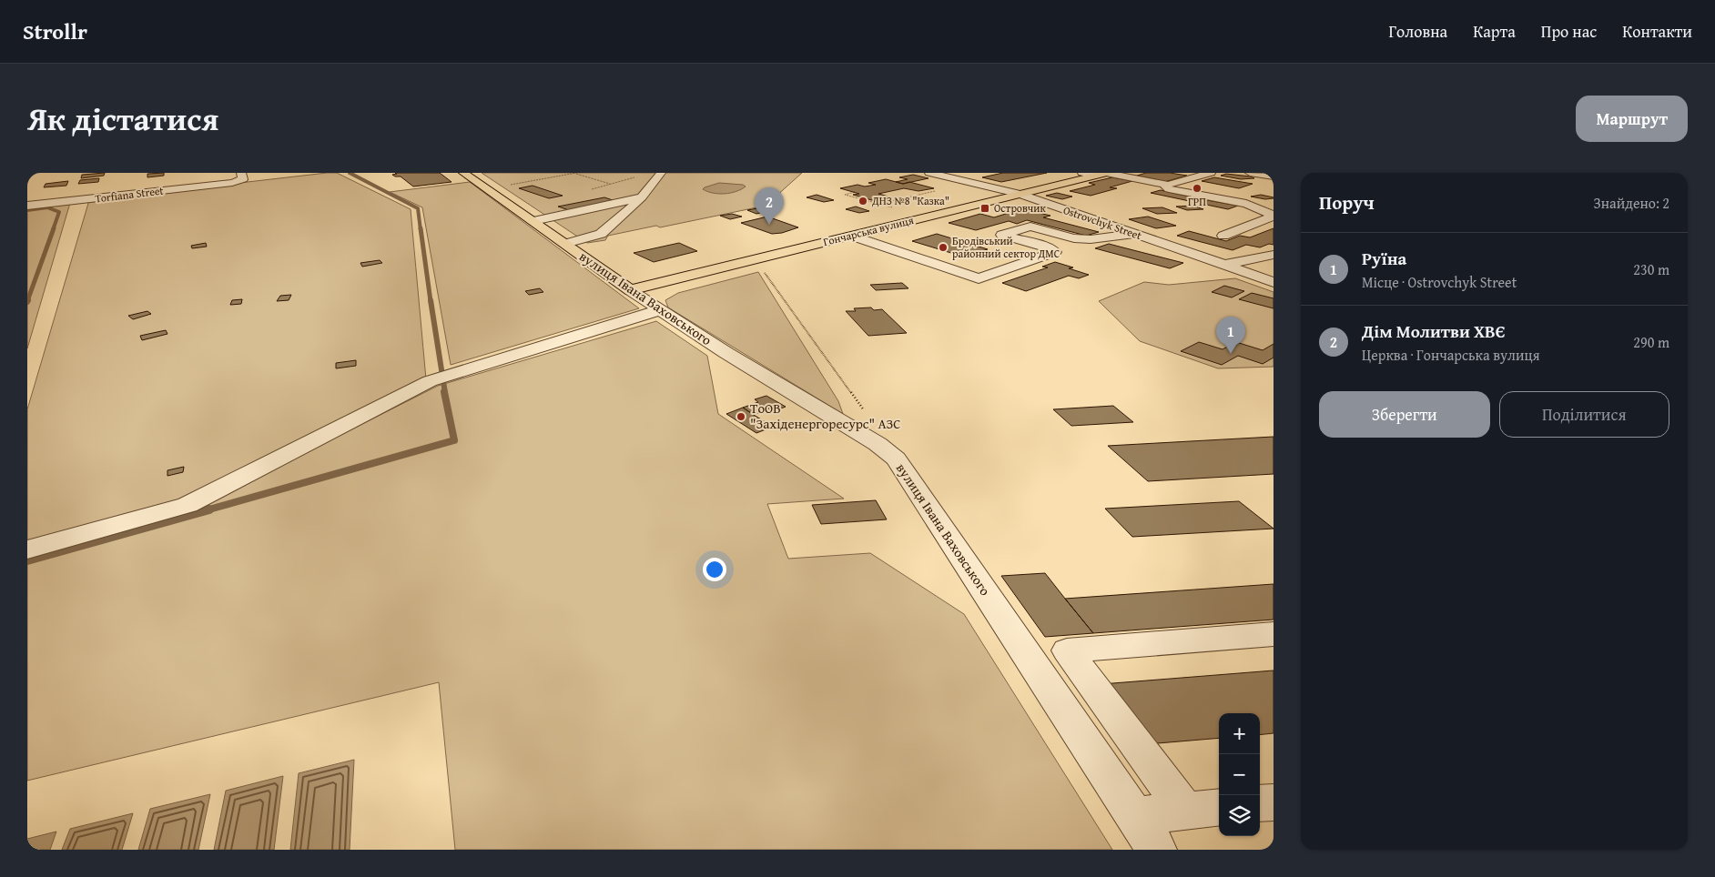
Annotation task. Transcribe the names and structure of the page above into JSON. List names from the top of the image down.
{
  "streets": {
    "main road": ["Гончарська вулиця", "вулиця Івана Ваховського"],
    "street": ["Torfiana Street", "Ostrovchyk Street"]
  },
  "crossings": [
    ["Ostrovchyk Street", "Гончарська вулиця"],
    ["Гончарська вулиця", "вулиця Івана Ваховського"]
  ],
  "places": {
    "other": [
      "ГРП",
      "ДНЗ №8 \"Казка\"",
      "Бродівський районний сектор ДМС",
      "ТоОВ \"Західенергоресурс\" АЗС"
    ],
    "transit": ["Островчик"]
  },
  "page": {
    "header": "Strollr",
    "nav": [
      "Головна",
      "Карта",
      "Про нас",
      "Контакти"
    ],
    "title": "Як дістатися",
    "buttons": [
      "Маршрут",
      ["Зберегти", "Поділитися"]
    ],
    "heading": ["Поруч", "Знайдено: 2"],
    "pins": ["2", "1"],
    "list": [
      {
        "mark": "1",
        "name": "Руїна",
        "note": "Місце · Ostrovchyk Street",
        "value": "230 m"
      },
      {
        "mark": "2",
        "name": "Дім Молитви ХВЄ",
        "note": "Церква · Гончарська вулиця",
        "value": "290 m"
      }
    ],
    "map_buttons": ["+", "−"]
  }
}
